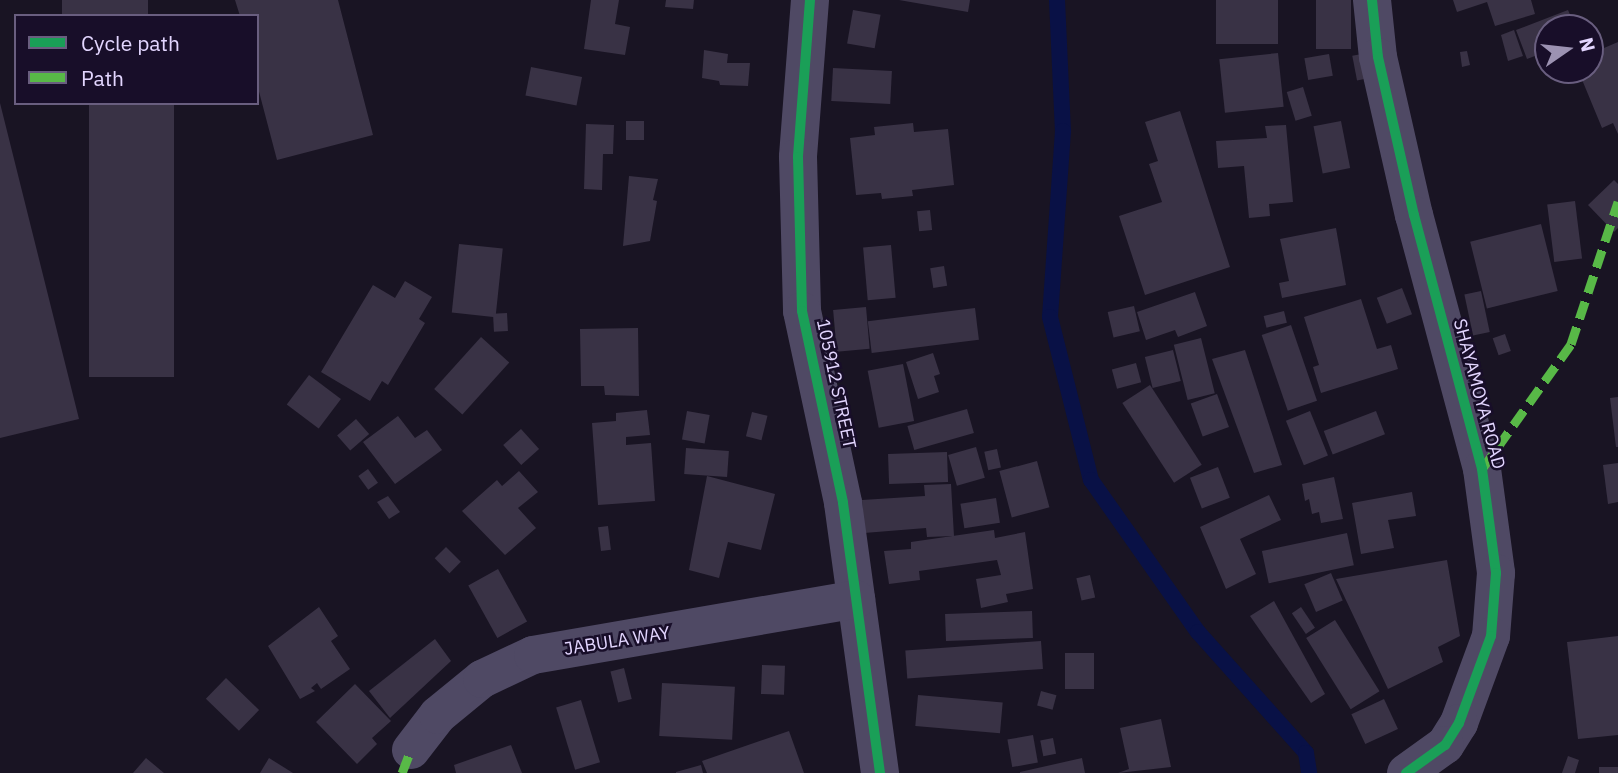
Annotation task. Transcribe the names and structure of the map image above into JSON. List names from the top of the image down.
{
  "streets": {
    "street": ["105912 STREET", "SHAYAMOYA ROAD", "JABULA WAY"]
  },
  "crossings": [
    ["105912 STREET", "JABULA WAY"]
  ],
  "legend": ["Cycle path", "Path"],
  "north": "right"
}
